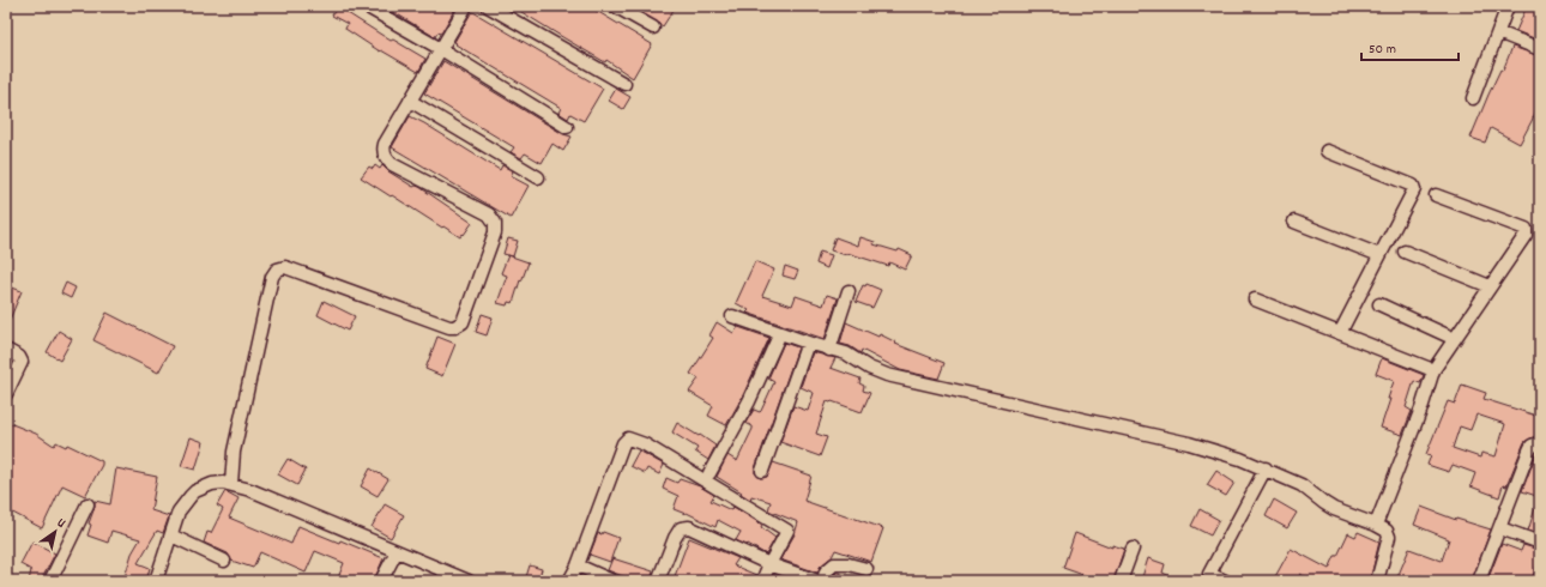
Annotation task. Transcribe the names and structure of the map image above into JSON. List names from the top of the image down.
{
  "scale_bar": "50 m",
  "north": "top right"
}
